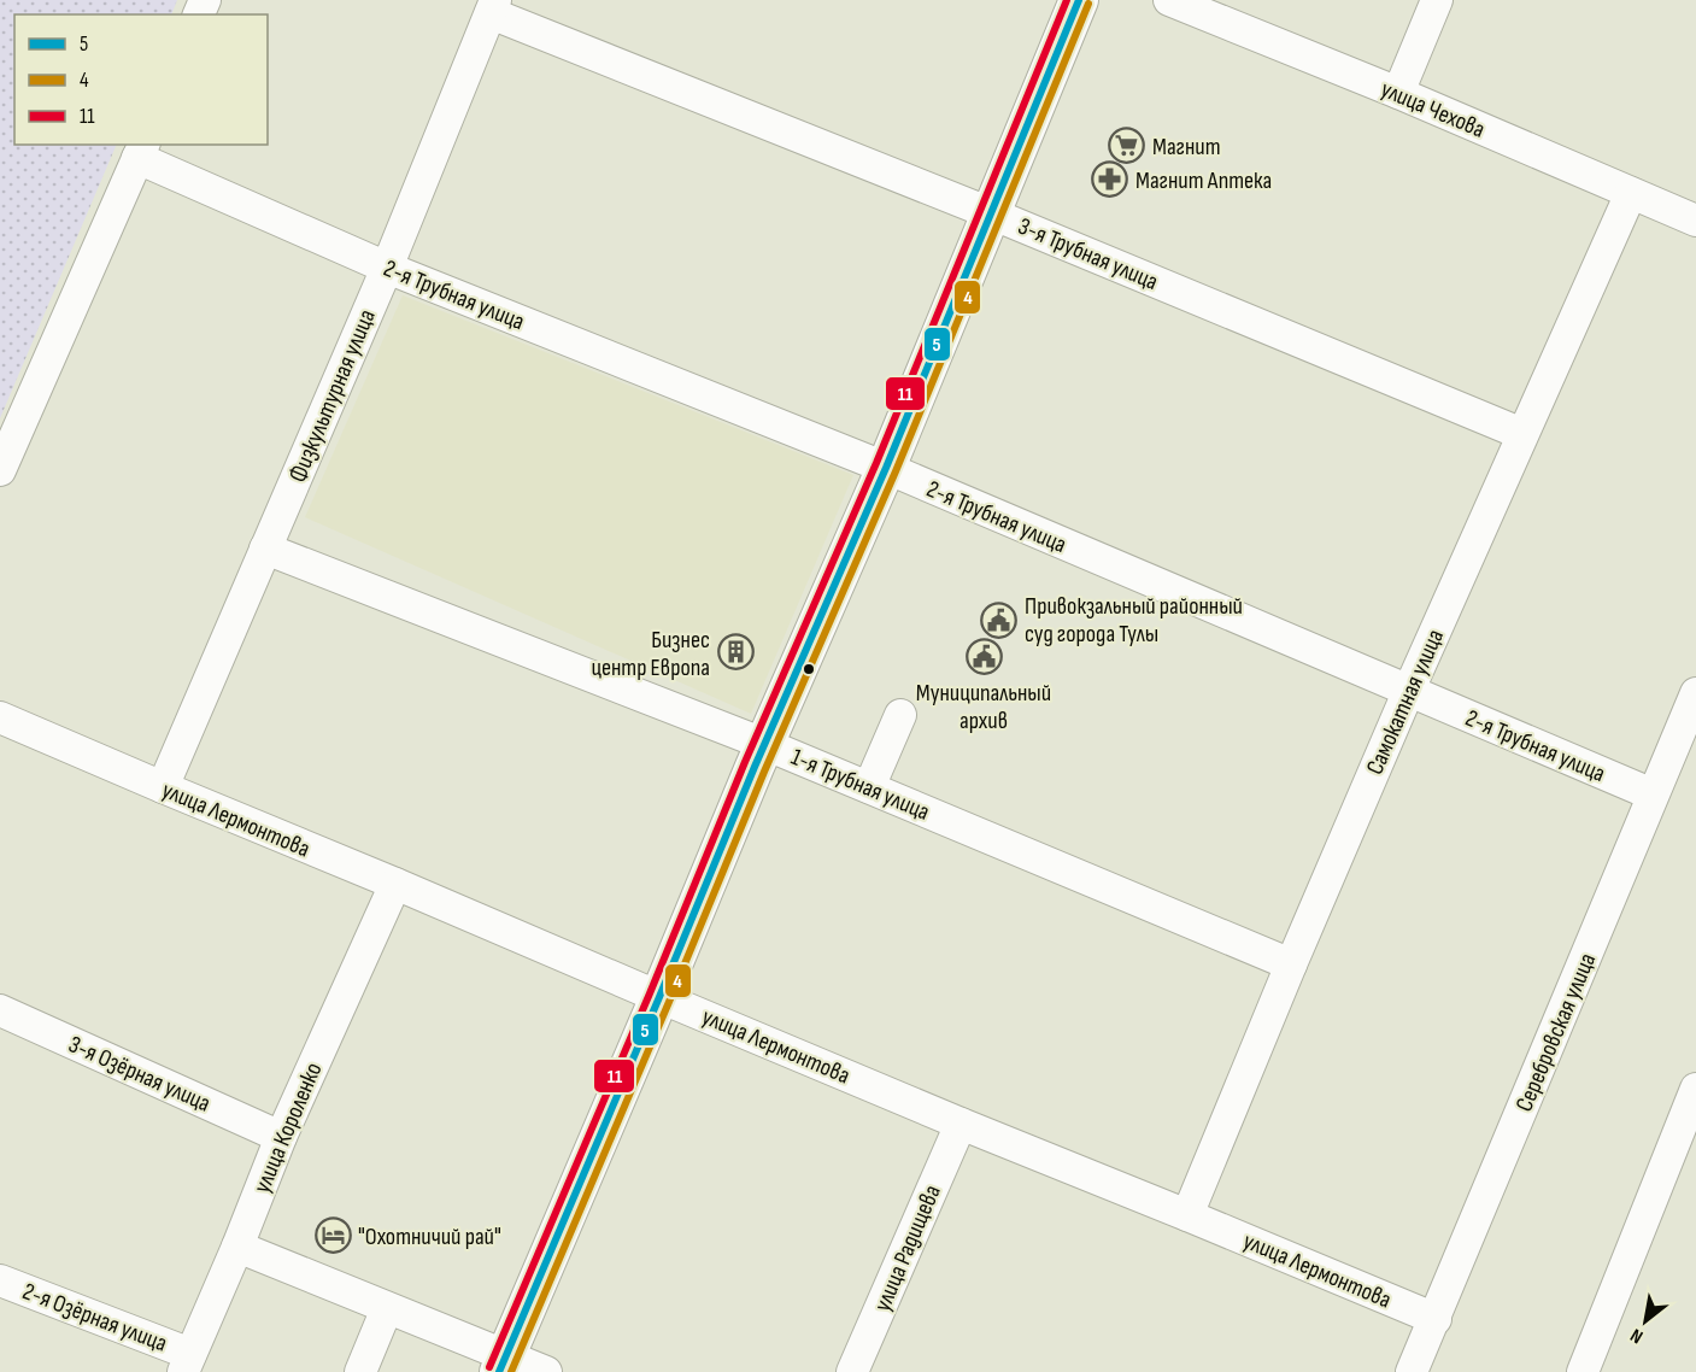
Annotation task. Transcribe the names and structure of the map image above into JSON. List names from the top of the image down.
{
  "streets": {
    "street": [
      "улица Чехова",
      "3-я Трубная улица",
      "2-я Трубная улица",
      "Физкультурная улица",
      "Самокатная улица",
      "1-я Трубная улица",
      "улица Лермонтова",
      "Серебровская улица",
      "3-я Озёрная улица",
      "улица Короленко",
      "улица Радищева",
      "2-я Озёрная улица"
    ]
  },
  "crossings": [
    ["улица Чехова", "Самокатная улица"],
    ["3-я Трубная улица", "Физкультурная улица"],
    ["3-я Трубная улица", "Самокатная улица"],
    ["2-я Трубная улица", "Физкультурная улица"],
    ["2-я Трубная улица", "Самокатная улица"],
    ["2-я Трубная улица", "Серебровская улица"],
    ["Физкультурная улица", "1-я Трубная улица"],
    ["Физкультурная улица", "улица Лермонтова"],
    ["Самокатная улица", "1-я Трубная улица"],
    ["Самокатная улица", "улица Лермонтова"],
    ["улица Лермонтова", "Серебровская улица"],
    ["улица Лермонтова", "улица Короленко"],
    ["улица Лермонтова", "улица Радищева"],
    ["3-я Озёрная улица", "улица Короленко"],
    ["улица Короленко", "2-я Озёрная улица"]
  ],
  "places": {
    "supermarket": ["Магнит"],
    "pharmacy": ["Магнит Аптека"],
    "public building": ["Привокзальный районный суд города Тулы", "Муниципальный архив"],
    "building": ["Бизнес центр Европа"],
    "hotel": ["\"Охотничий рай\""]
  },
  "lines": ["transit line 5", "transit line 11", "transit line 4"],
  "legend": ["5", "4", "11"],
  "north": "bottom left"
}
